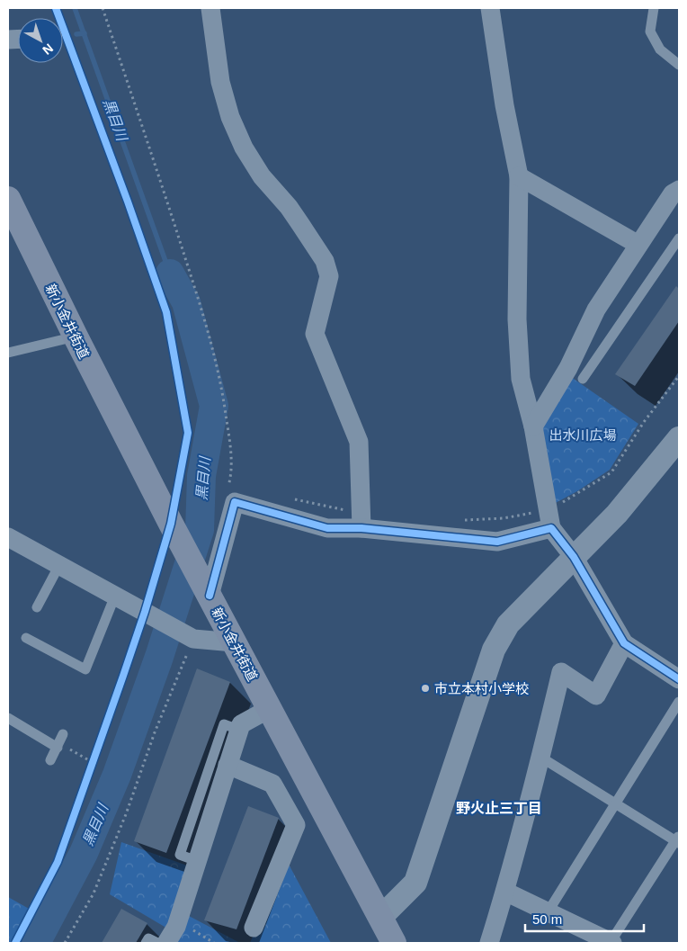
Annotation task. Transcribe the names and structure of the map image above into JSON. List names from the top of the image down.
{
  "streets": {
    "main road": ["新小金井街道"]
  },
  "districts": ["野火止三丁目"],
  "water": ["黒目川"],
  "parks": ["出水川広場"],
  "places": ["市立本村小学校"],
  "scale_bar": "50 m",
  "north": "bottom right"
}
